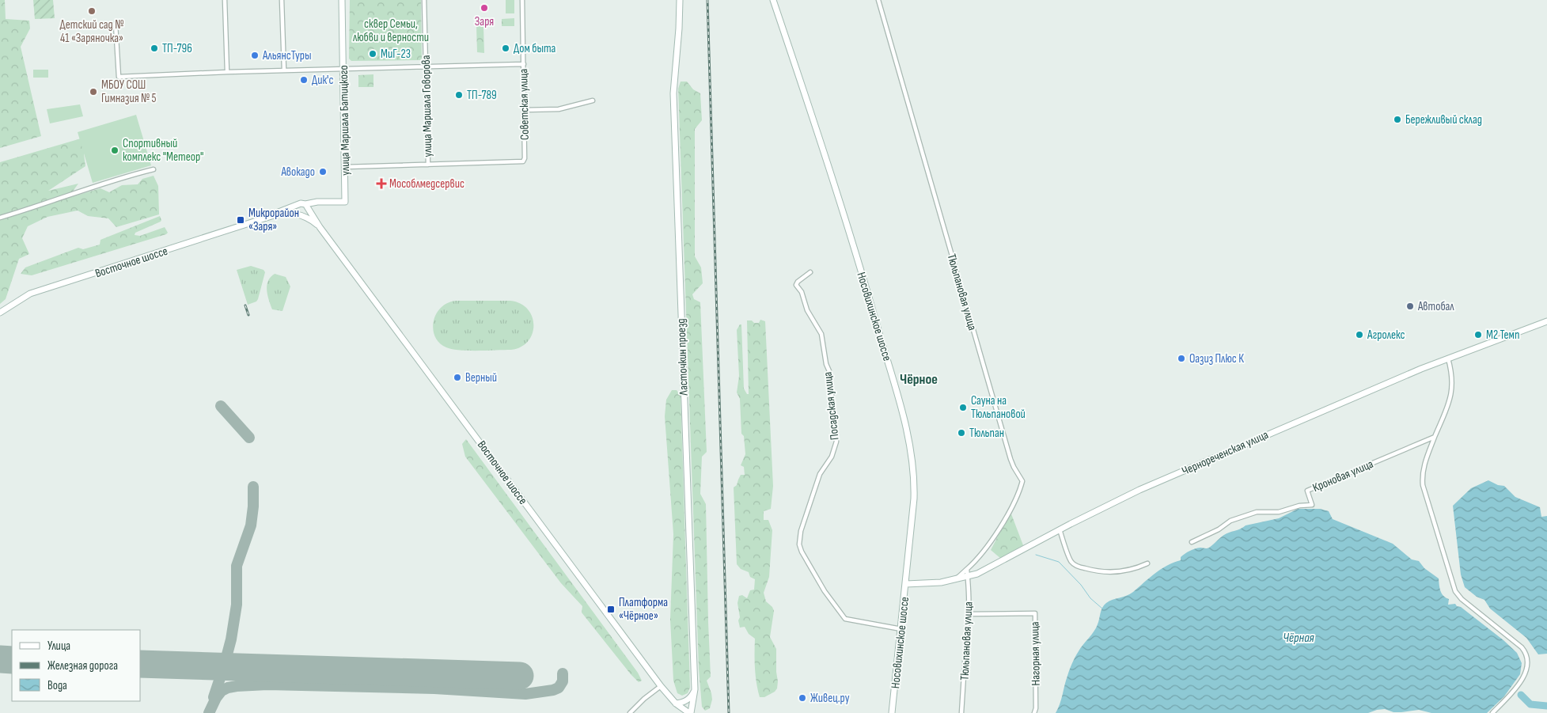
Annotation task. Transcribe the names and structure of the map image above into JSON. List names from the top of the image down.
{
  "streets": {
    "main road": [
      "улица Маршала Батицкого",
      "Восточное шоссе",
      "Носовихинское шоссе",
      "Ласточкин проезд",
      "Чернореченская улица"
    ],
    "street": [
      "Советская улица",
      "улица Маршала Говорова",
      "Тюльпановая улица",
      "Посадская улица",
      "Кроновая улица",
      "Нагорная улица"
    ]
  },
  "crossings": [
    ["Советская улица", "улица Маршала Говорова"],
    ["улица Маршала Батицкого", "Восточное шоссе"],
    ["Восточное шоссе", "Ласточкин проезд"],
    ["Тюльпановая улица", "Чернореченская улица"],
    ["Тюльпановая улица", "Нагорная улица"],
    ["Носовихинское шоссе", "Посадская улица"],
    ["Носовихинское шоссе", "Чернореченская улица"]
  ],
  "districts": ["Чёрное"],
  "water": ["Чёрная"],
  "parks": ["сквер Семьи, любви и верности"],
  "places": {
    "other": [
      "Заря",
      "Детский сад № 41 «Заряночка»",
      "ТП-796",
      "Дом быта",
      "МиГ-23",
      "АльянсТуры",
      "Дик'с",
      "МБОУ СОШ Гимназия № 5",
      "ТП-789",
      "Бережливый склад",
      "Спортивный комплекс \"Метеор\"",
      "Авокадо",
      "Автобал",
      "Агролекс",
      "М2 Темп",
      "Оазиз Плюс К",
      "Верный",
      "Сауна на Тюльпановой",
      "Тюльпан",
      "Живец.ру"
    ],
    "health": ["Мособлмедсервис"],
    "transit": ["Микрорайон «Заря»", "Платформа «Чёрное»"]
  },
  "legend": ["Улица", "Железная дорога", "Вода"]
}
